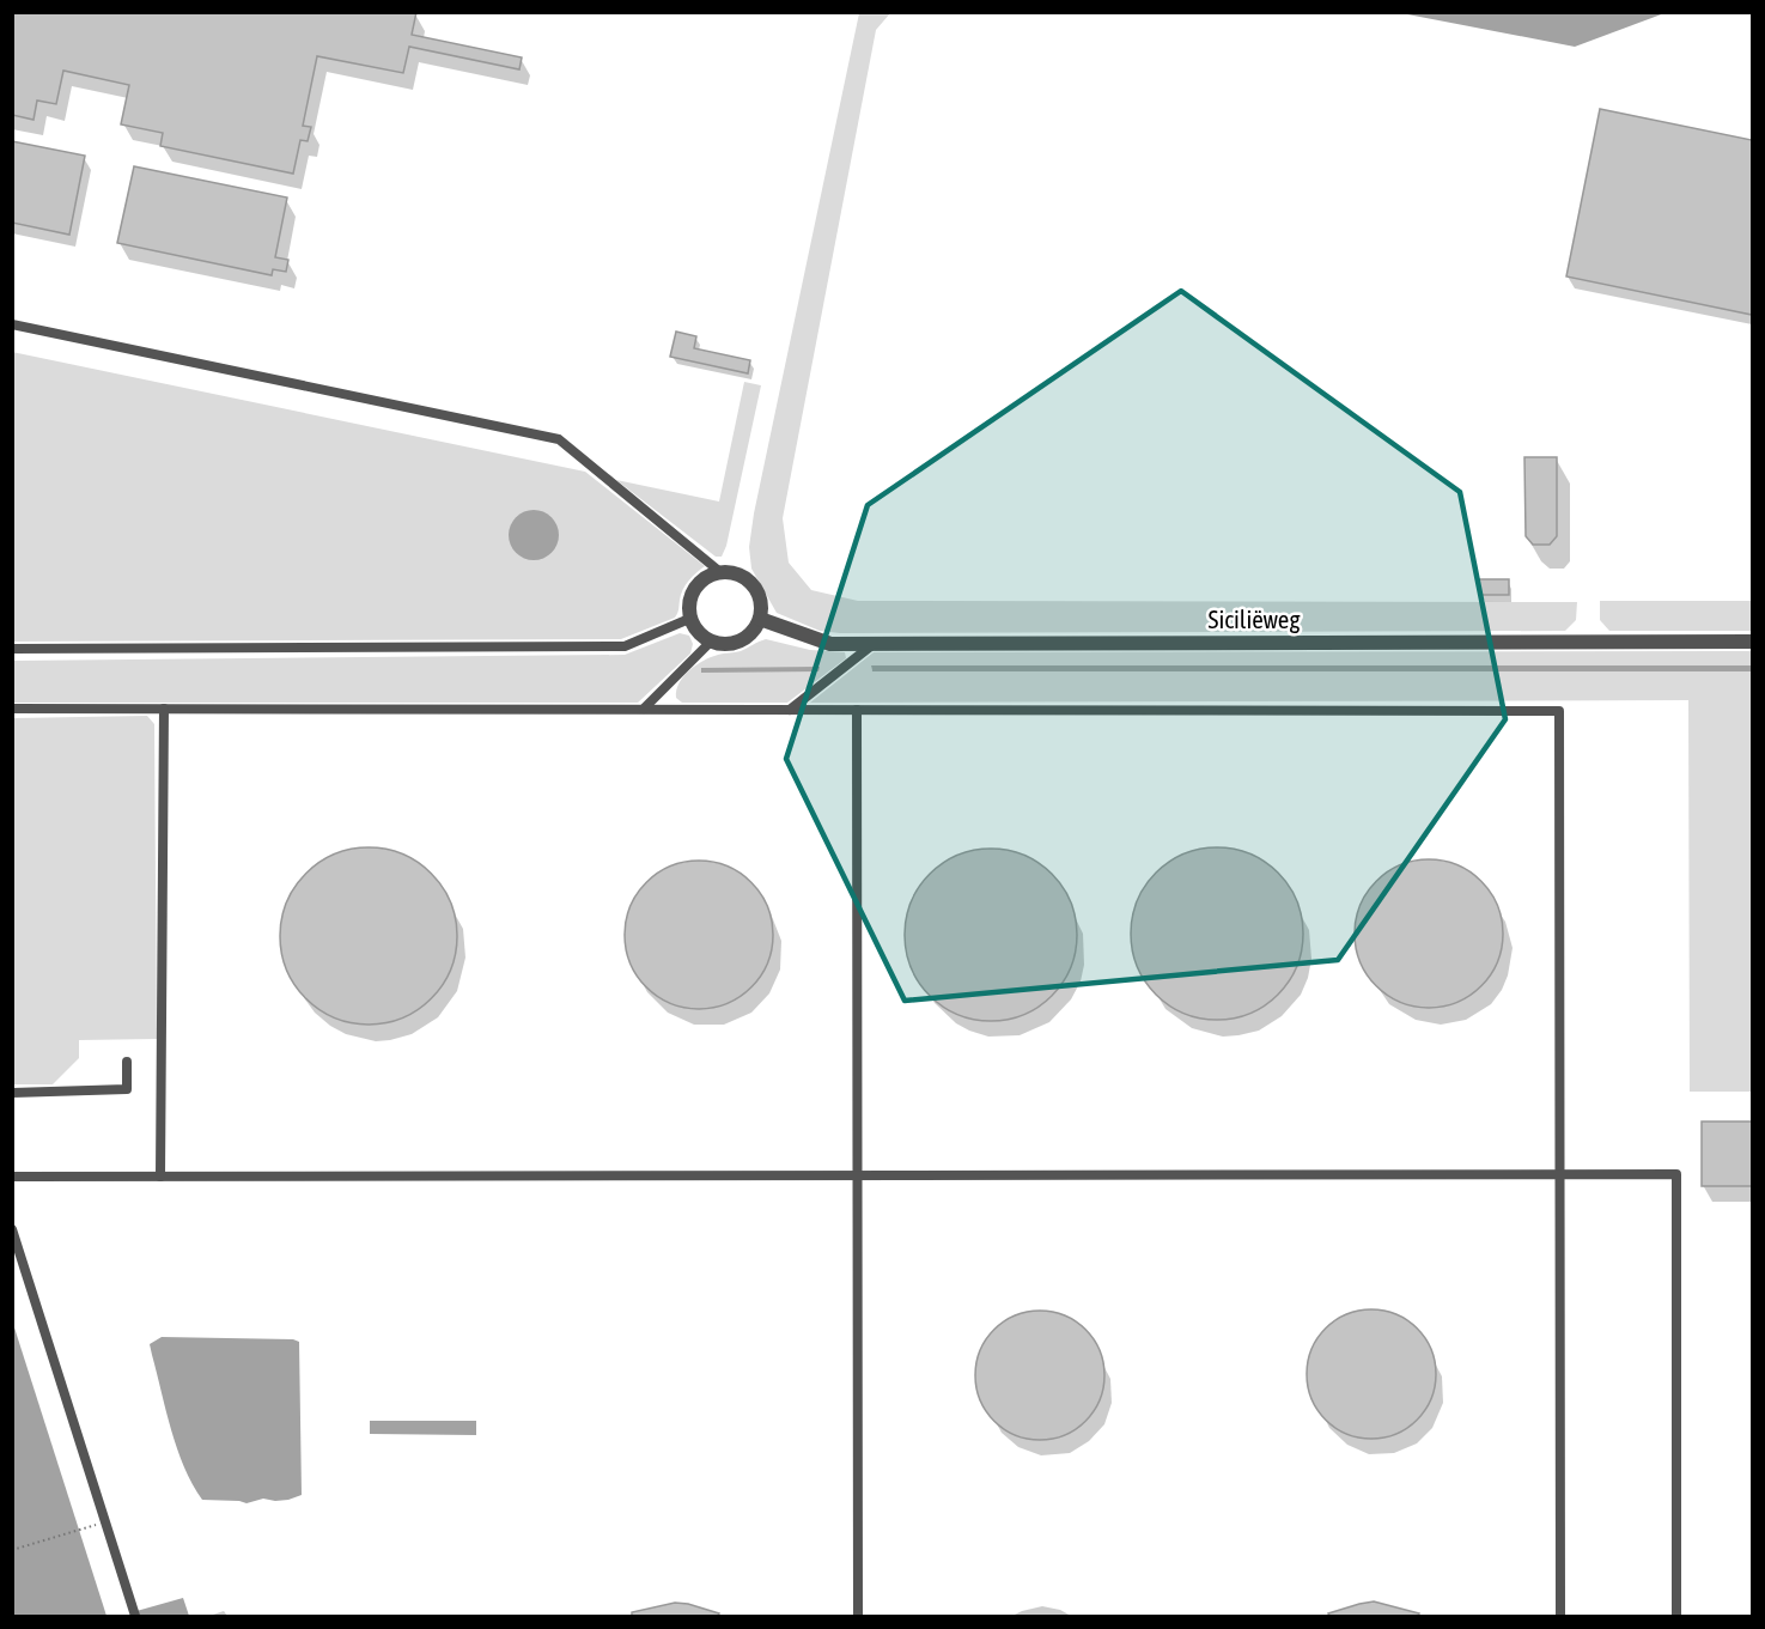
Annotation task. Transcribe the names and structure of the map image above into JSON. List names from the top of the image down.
{
  "streets": {
    "street": ["Siciliëweg"]
  }
}
